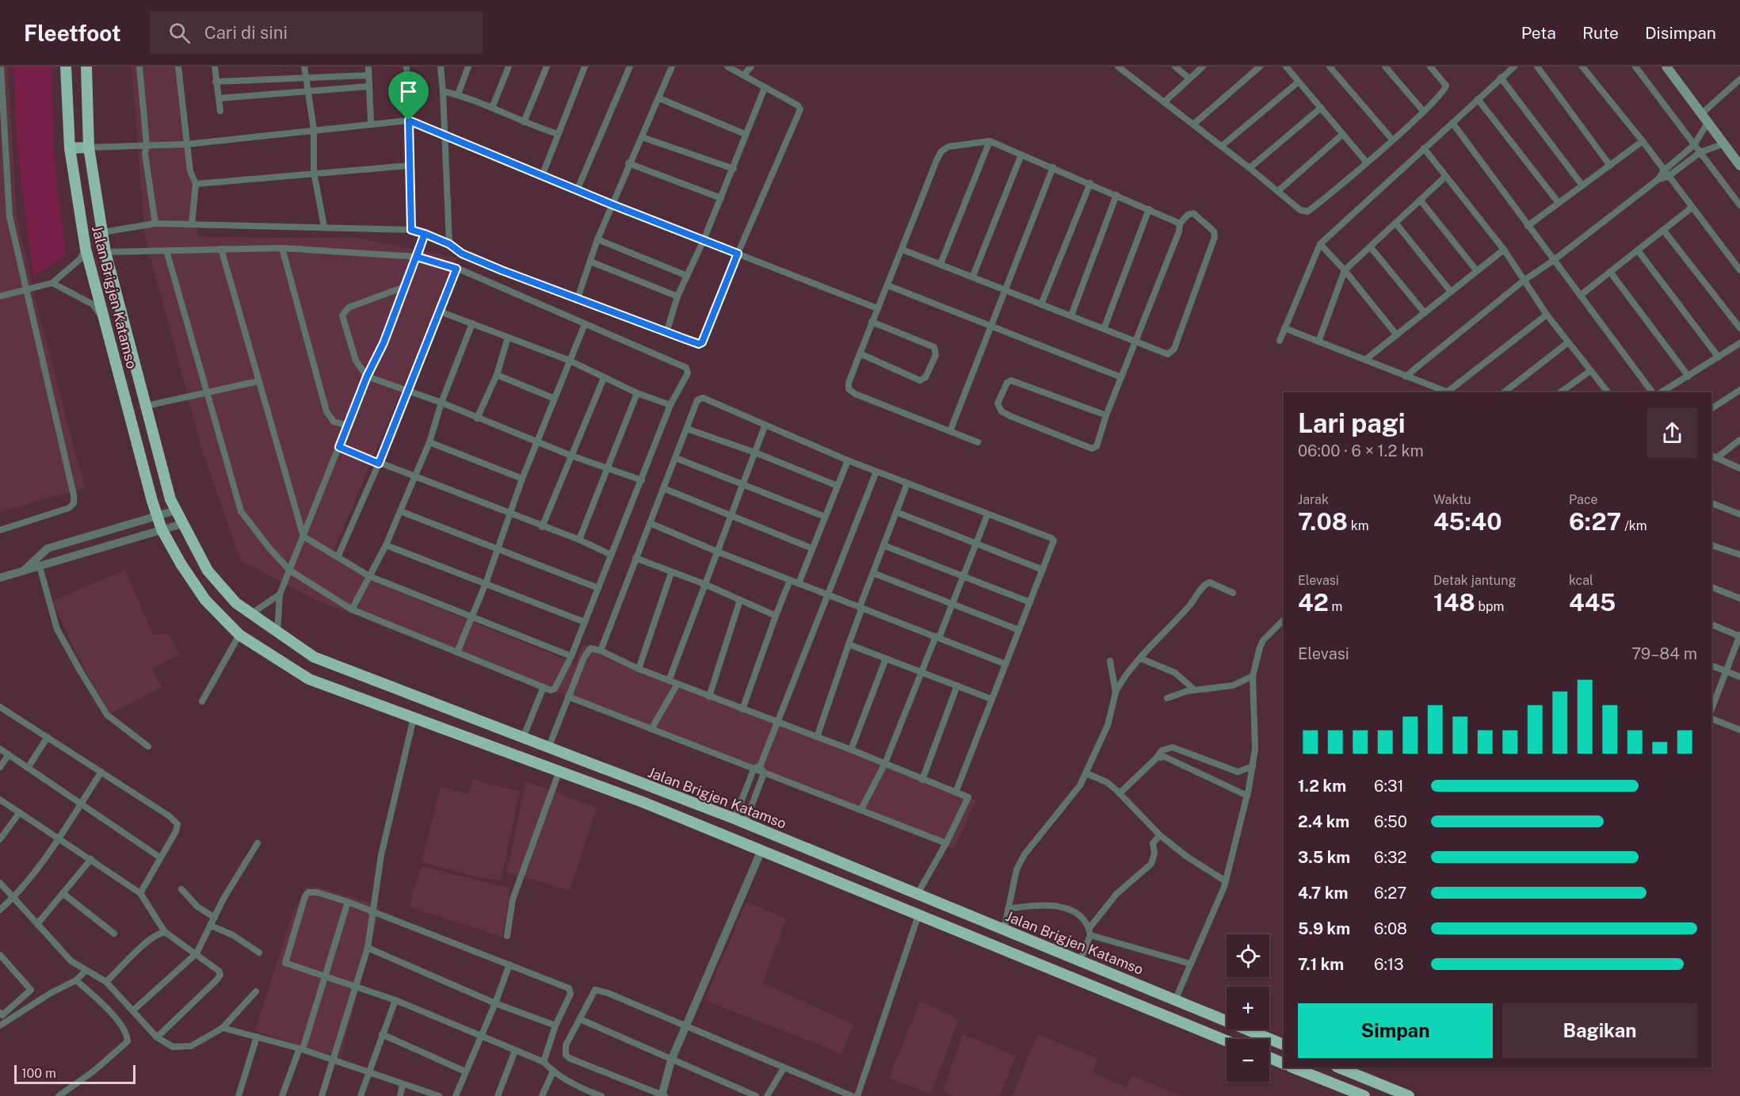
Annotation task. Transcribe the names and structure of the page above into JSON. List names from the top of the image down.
{
  "streets": {
    "highway": ["Jalan Brigjen Katamso"]
  },
  "scale_bar": "100 m",
  "page": {
    "header": "Fleetfoot",
    "search": "Cari di sini",
    "nav": ["Peta", "Rute", "Disimpan"],
    "heading": ["Lari pagi", "06:00 · 6 × 1.2 km"],
    "stats": [
      ["Jarak", "7.08 km"],
      ["Waktu", "45:40"],
      ["Pace", "6:27 /km"],
      ["Elevasi", "42 m"],
      ["Detak jantung", "148 bpm"],
      ["kcal", "445"]
    ],
    "chart": ["Elevasi", "79–84 m"],
    "list": [
      {
        "name": "1.2 km",
        "note": "6:31"
      },
      {
        "name": "2.4 km",
        "note": "6:50"
      },
      {
        "name": "3.5 km",
        "note": "6:32"
      },
      {
        "name": "4.7 km",
        "note": "6:27"
      },
      {
        "name": "5.9 km",
        "note": "6:08"
      },
      {
        "name": "7.1 km",
        "note": "6:13"
      }
    ],
    "map_buttons": ["+", "−"],
    "buttons": ["Simpan", "Bagikan"],
    "scale": "100 m"
  }
}
